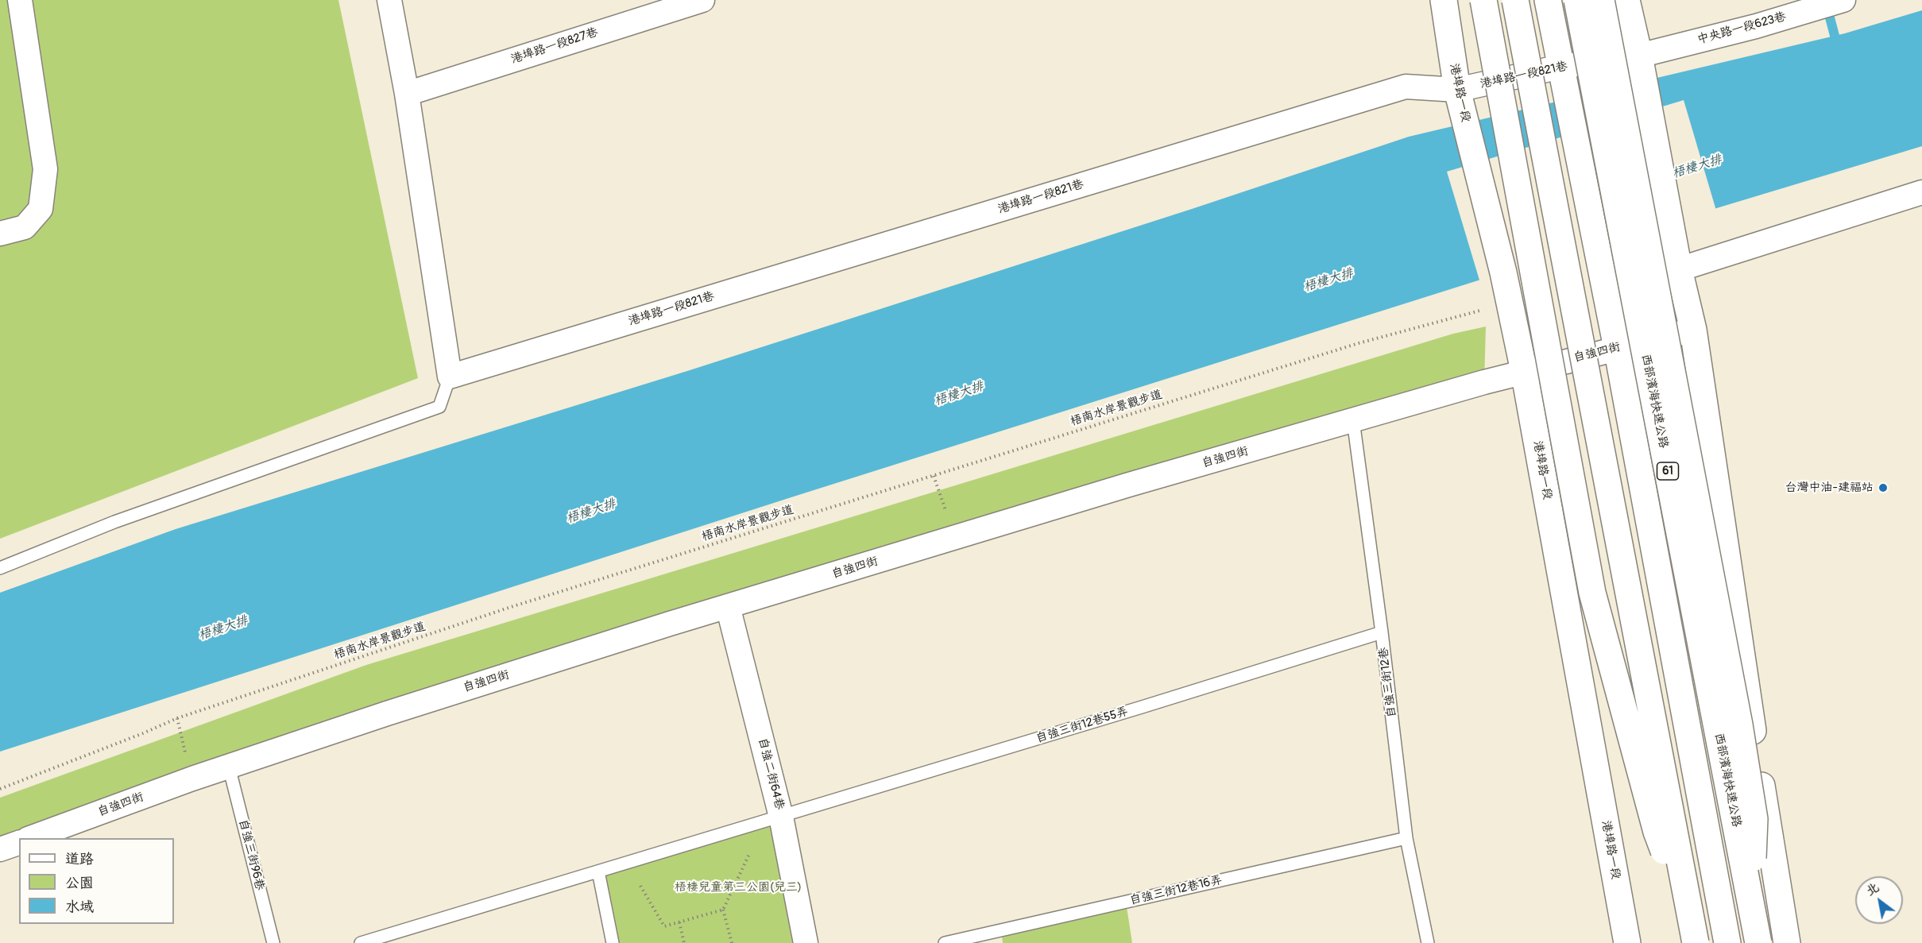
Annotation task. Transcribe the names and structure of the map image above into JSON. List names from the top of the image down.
{
  "streets": {
    "main road": ["港埠路一段", "西部濱海快速公路", "61"],
    "street": [
      "中央路一段623巷",
      "港埠路一段827巷",
      "港埠路一段821巷",
      "自強四街",
      "自強二街64巷"
    ],
    "lane": [
      "自強三街12巷",
      "自強三街12巷55弄",
      "自強三街96巷",
      "自強三街12巷16弄"
    ],
    "path": ["梧南水岸景觀步道"]
  },
  "crossings": [
    ["中央路一段623巷", "港埠路一段821巷"],
    ["港埠路一段821巷", "港埠路一段"],
    ["港埠路一段", "自強四街"],
    ["港埠路一段", "梧南水岸景觀步道"],
    ["自強四街", "自強三街12巷"],
    ["自強四街", "自強二街64巷"],
    ["自強四街", "自強三街96巷"],
    ["自強三街12巷", "自強三街12巷55弄"],
    ["自強三街12巷", "自強三街12巷16弄"],
    ["自強三街12巷55弄", "自強二街64巷"]
  ],
  "water": ["梧棲大排"],
  "parks": ["梧棲兒童第三公園(兒三)"],
  "places": ["台灣中油-建福站"],
  "legend": ["道路", "公園", "水域"],
  "north": "top left"
}
